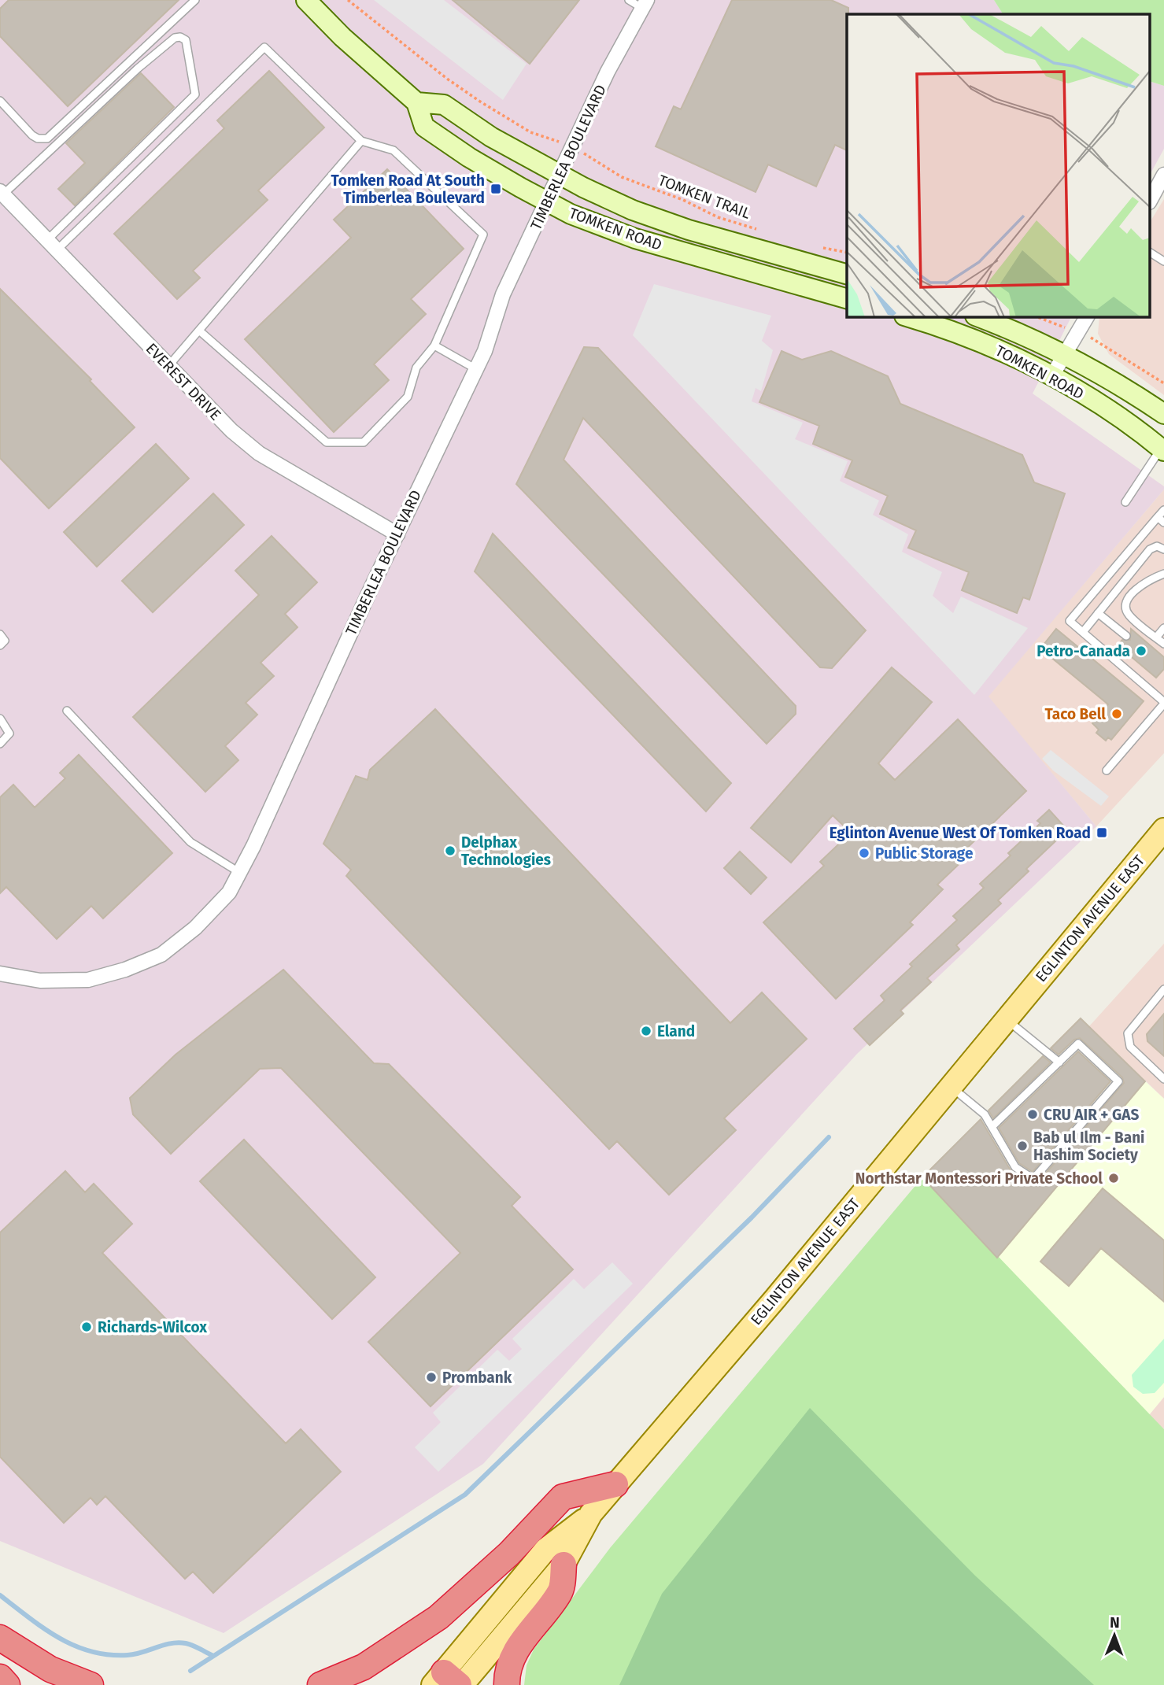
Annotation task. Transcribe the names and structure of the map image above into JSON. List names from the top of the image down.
{
  "streets": {
    "main road": ["TOMKEN ROAD", "EGLINTON AVENUE EAST"],
    "street": ["TIMBERLEA BOULEVARD", "EVEREST DRIVE"],
    "path": ["TOMKEN TRAIL"]
  },
  "crossings": [
    ["TIMBERLEA BOULEVARD", "TOMKEN ROAD"],
    ["TIMBERLEA BOULEVARD", "EVEREST DRIVE"]
  ],
  "places": {
    "transit": ["Tomken Road At South Timberlea Boulevard", "Eglinton Avenue West Of Tomken Road"],
    "other": [
      "Petro-Canada",
      "Taco Bell",
      "Delphax Technologies",
      "Public Storage",
      "Eland",
      "CRU AIR + GAS",
      "Bab ul Ilm - Bani Hashim Society",
      "Northstar Montessori Private School",
      "Richards-Wilcox",
      "Prombank"
    ]
  },
  "north": "top"
}
